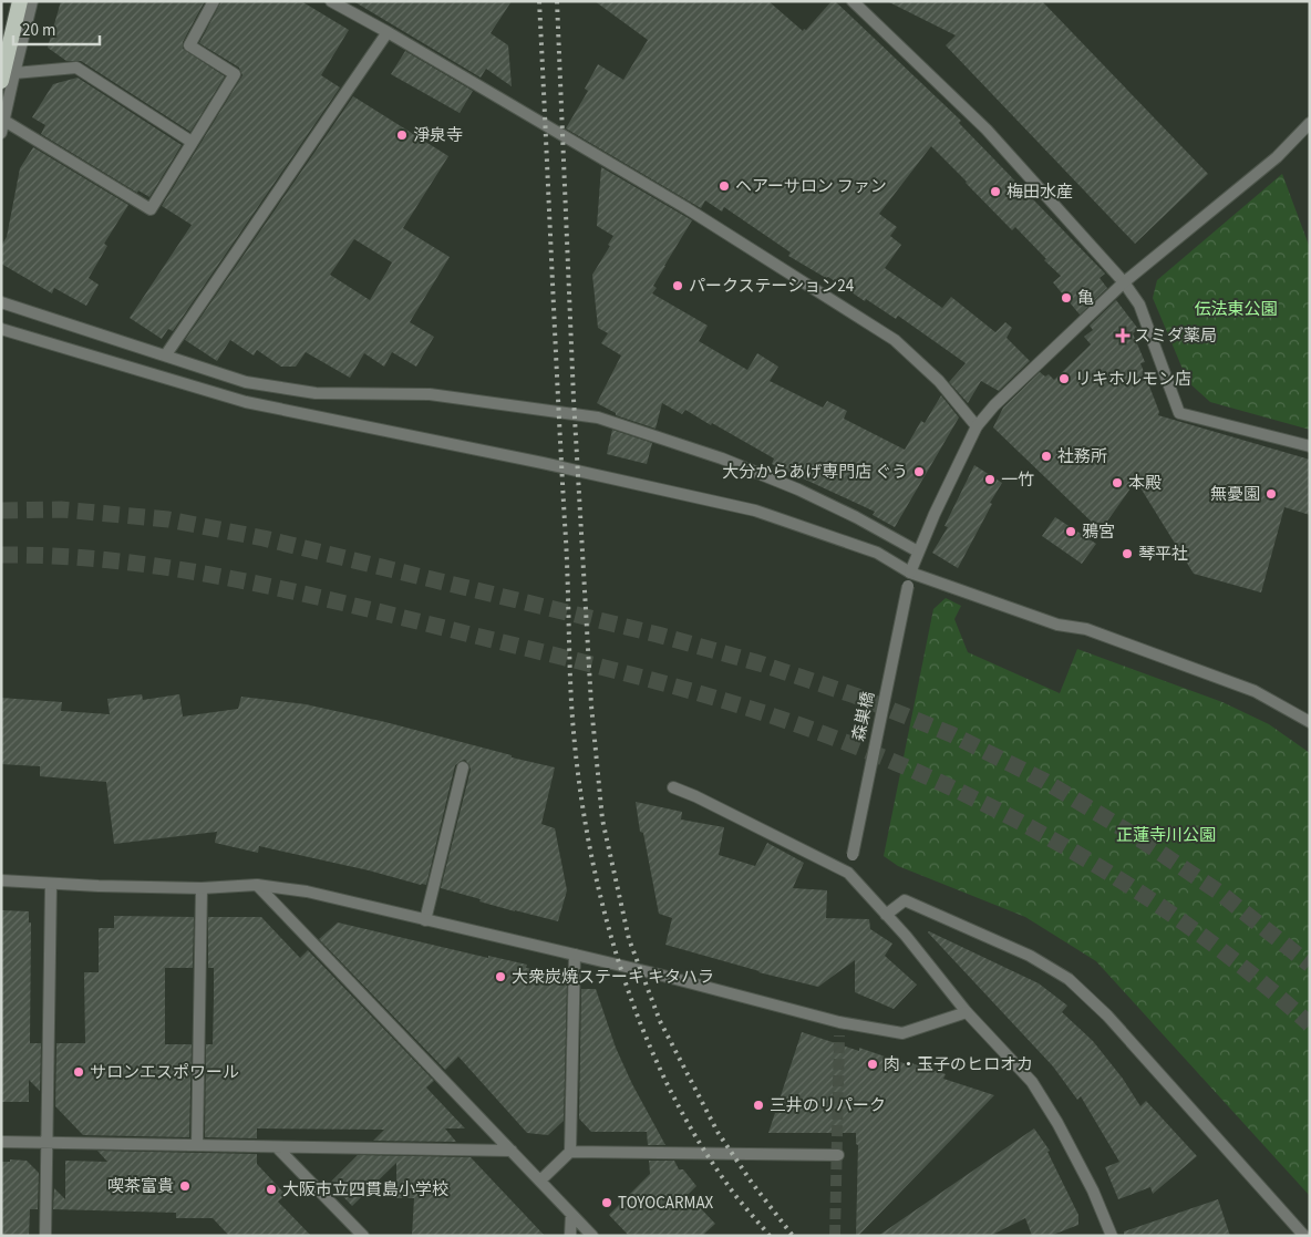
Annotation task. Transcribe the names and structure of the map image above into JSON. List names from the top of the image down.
{
  "streets": {
    "street": ["森巣橋"]
  },
  "parks": ["伝法東公園", "正蓮寺川公園"],
  "places": {
    "other": [
      "淨泉寺",
      "ヘアーサロン ファン",
      "梅田水産",
      "パークステーション24",
      "亀",
      "リキホルモン店",
      "社務所",
      "大分からあげ専門店 ぐう",
      "一竹",
      "本殿",
      "無憂園",
      "鴉宮",
      "琴平社",
      "大衆炭焼ステーキ キタハラ",
      "肉・玉子のヒロオカ",
      "サロンエスポワール",
      "三井のリパーク",
      "喫茶富貴",
      "大阪市立四貫島小学校",
      "TOYOCARMAX"
    ],
    "health": ["スミダ薬局"]
  },
  "scale_bar": "20 m"
}
